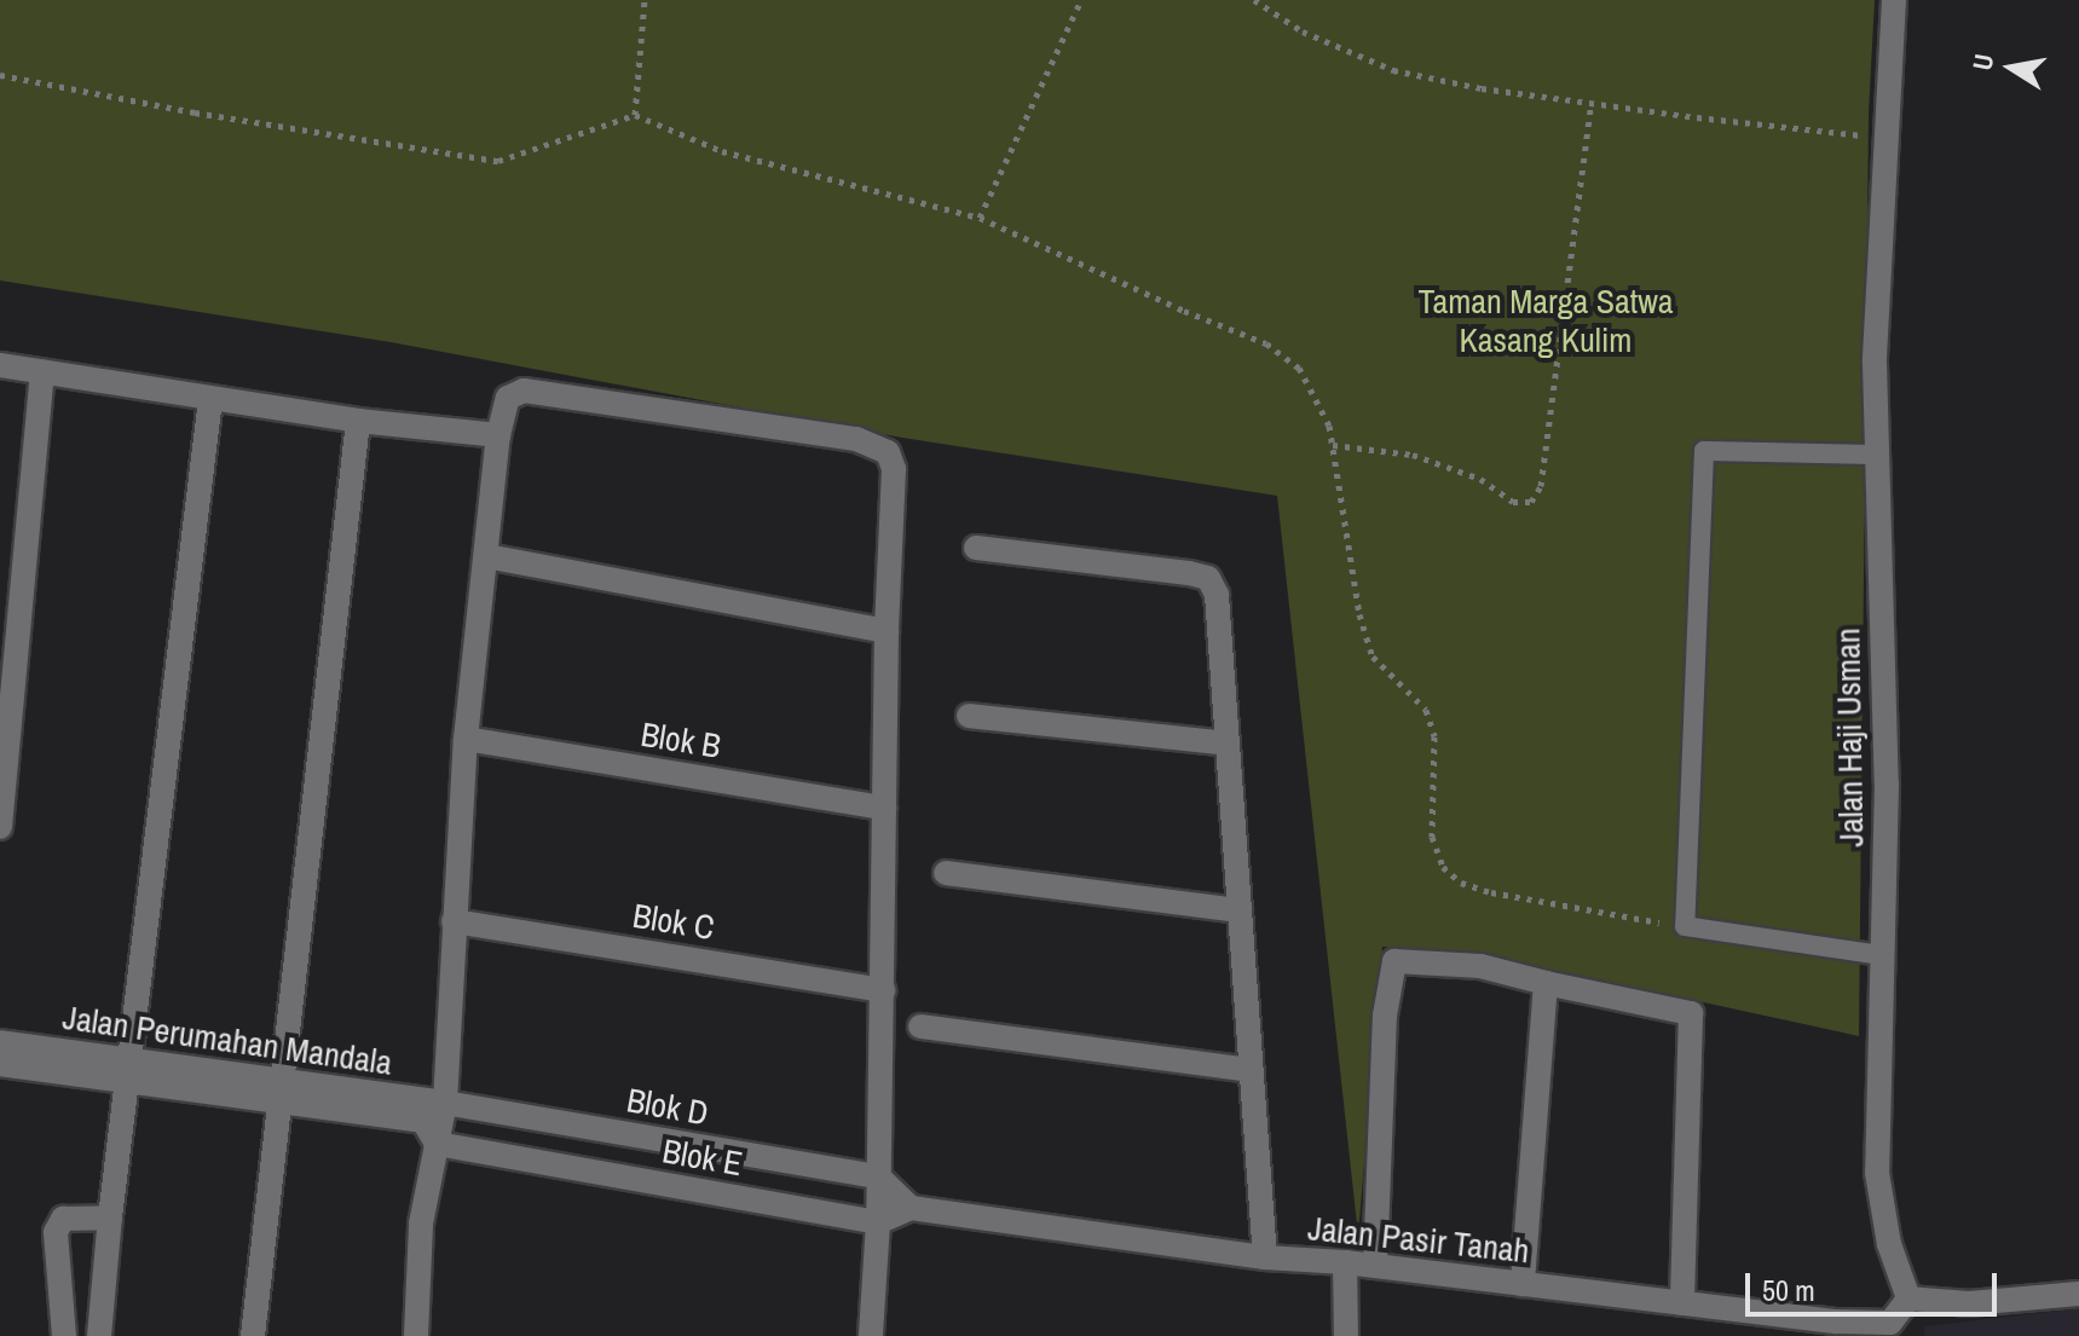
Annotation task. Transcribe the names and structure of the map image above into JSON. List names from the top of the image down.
{
  "streets": {
    "street": [
      "Jalan Haji Usman",
      "Blok B",
      "Blok C",
      "Jalan Perumahan Mandala",
      "Blok D",
      "Blok E",
      "Jalan Pasir Tanah"
    ]
  },
  "crossings": [
    ["Jalan Haji Usman", "Jalan Pasir Tanah"],
    ["Jalan Perumahan Mandala", "Blok D"]
  ],
  "parks": ["Taman Marga Satwa Kasang Kulim"],
  "scale_bar": "50 m",
  "north": "left"
}
